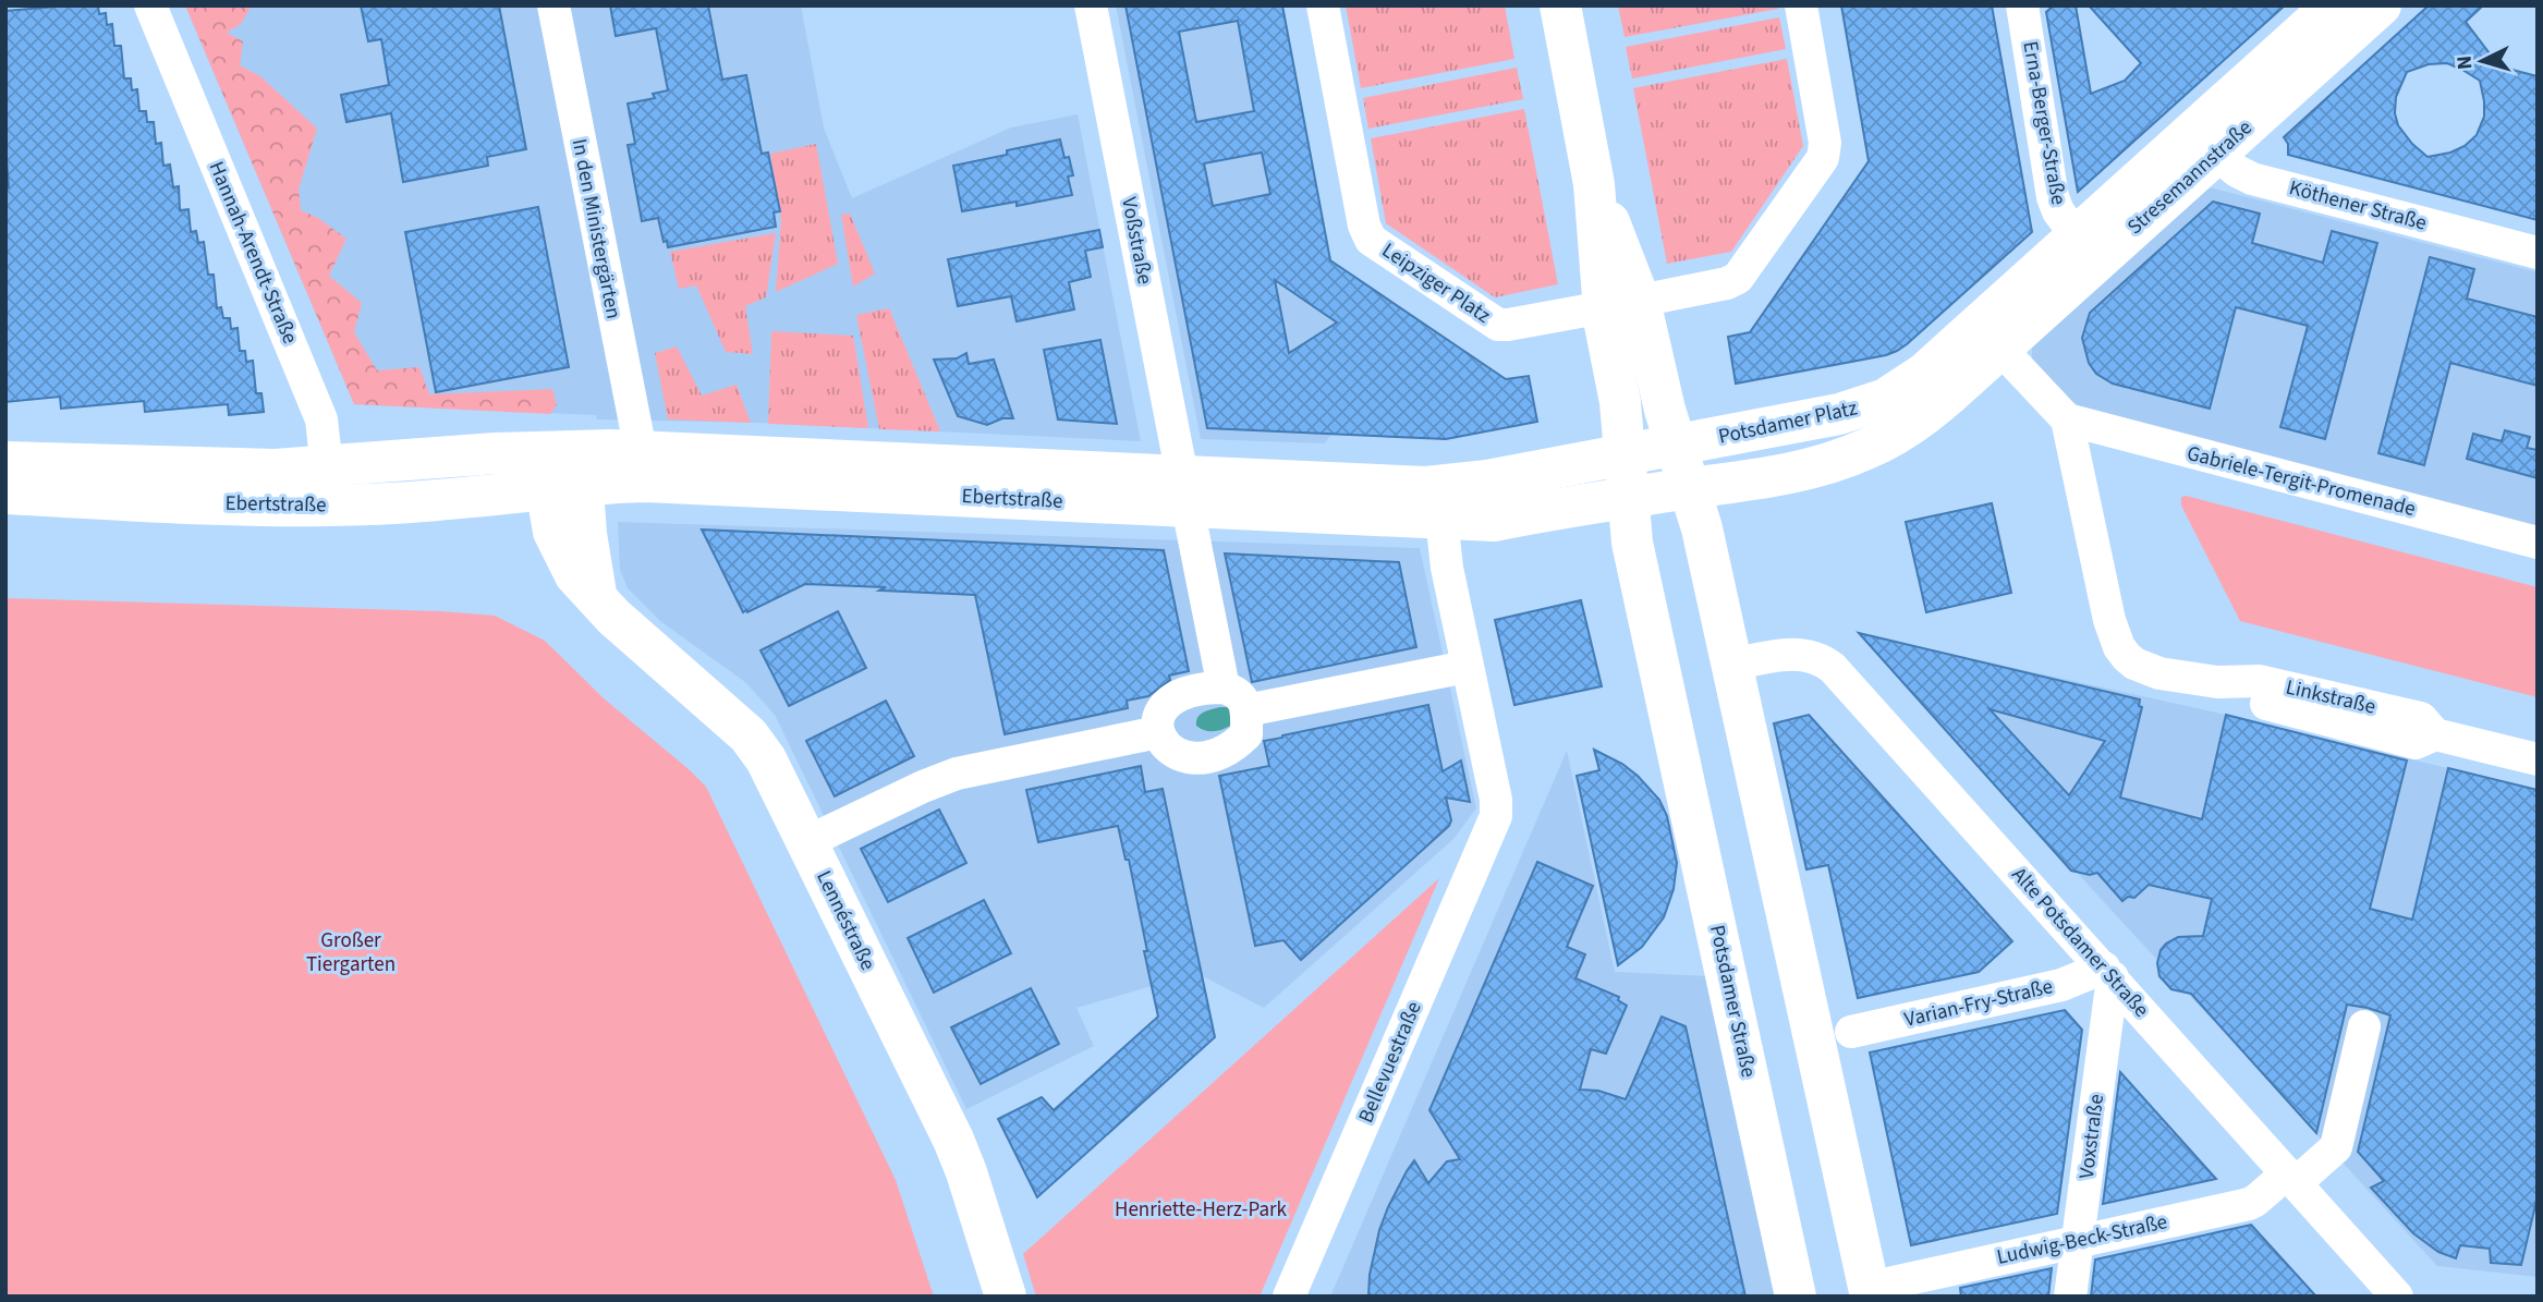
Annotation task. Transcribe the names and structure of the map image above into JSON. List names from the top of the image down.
{
  "streets": {
    "main road": [
      "Stresemannstraße",
      "Potsdamer Platz",
      "Ebertstraße",
      "Lennéstraße",
      "Potsdamer Straße"
    ],
    "street": [
      "Erna-Berger-Straße",
      "Köthener Straße",
      "In den Ministergärten",
      "Voßstraße",
      "Hannah-Arendt-Straße",
      "Leipziger Platz",
      "Gabriele-Tergit-Promenade",
      "Linkstraße",
      "Alte Potsdamer Straße",
      "Varian-Fry-Straße",
      "Bellevuestraße",
      "Voxstraße",
      "Ludwig-Beck-Straße"
    ]
  },
  "crossings": [
    ["Erna-Berger-Straße", "Stresemannstraße"],
    ["Stresemannstraße", "Köthener Straße"],
    ["Stresemannstraße", "Potsdamer Platz"],
    ["In den Ministergärten", "Ebertstraße"],
    ["Voßstraße", "Ebertstraße"],
    ["Hannah-Arendt-Straße", "Ebertstraße"],
    ["Potsdamer Platz", "Ebertstraße"],
    ["Potsdamer Platz", "Potsdamer Straße"],
    ["Gabriele-Tergit-Promenade", "Linkstraße"],
    ["Ebertstraße", "Lennéstraße"],
    ["Alte Potsdamer Straße", "Varian-Fry-Straße"],
    ["Alte Potsdamer Straße", "Voxstraße"],
    ["Alte Potsdamer Straße", "Ludwig-Beck-Straße"],
    ["Varian-Fry-Straße", "Voxstraße"],
    ["Voxstraße", "Ludwig-Beck-Straße"]
  ],
  "parks": ["Großer Tiergarten", "Henriette-Herz-Park"],
  "north": "left"
}
